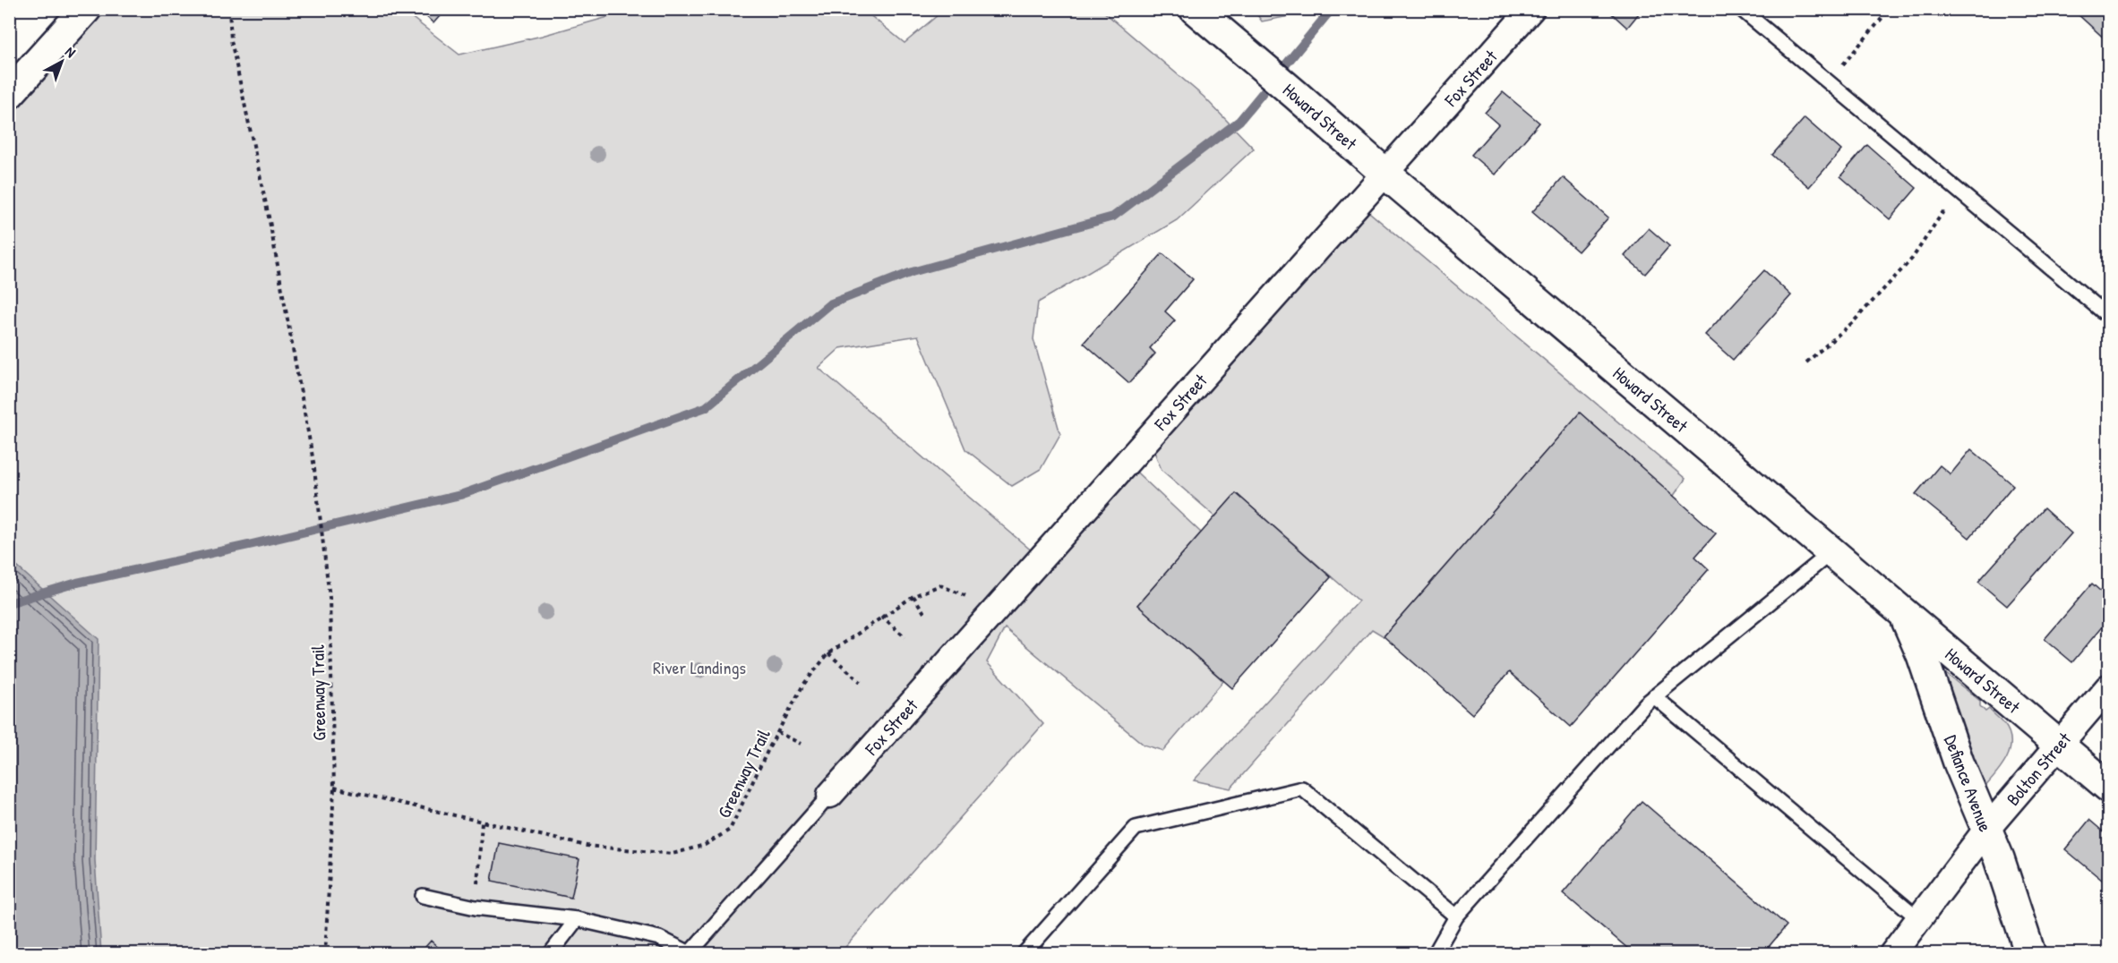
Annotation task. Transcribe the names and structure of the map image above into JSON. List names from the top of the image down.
{
  "streets": {
    "street": [
      "Fox Street",
      "Howard Street",
      "Bolton Street",
      "Defiance Avenue"
    ],
    "path": ["Greenway Trail"]
  },
  "crossings": [
    ["Fox Street", "Howard Street"],
    ["Fox Street", "Greenway Trail"],
    ["Howard Street", "Bolton Street"],
    ["Howard Street", "Defiance Avenue"],
    ["Bolton Street", "Defiance Avenue"]
  ],
  "parks": ["River Landings"],
  "north": "top right"
}
